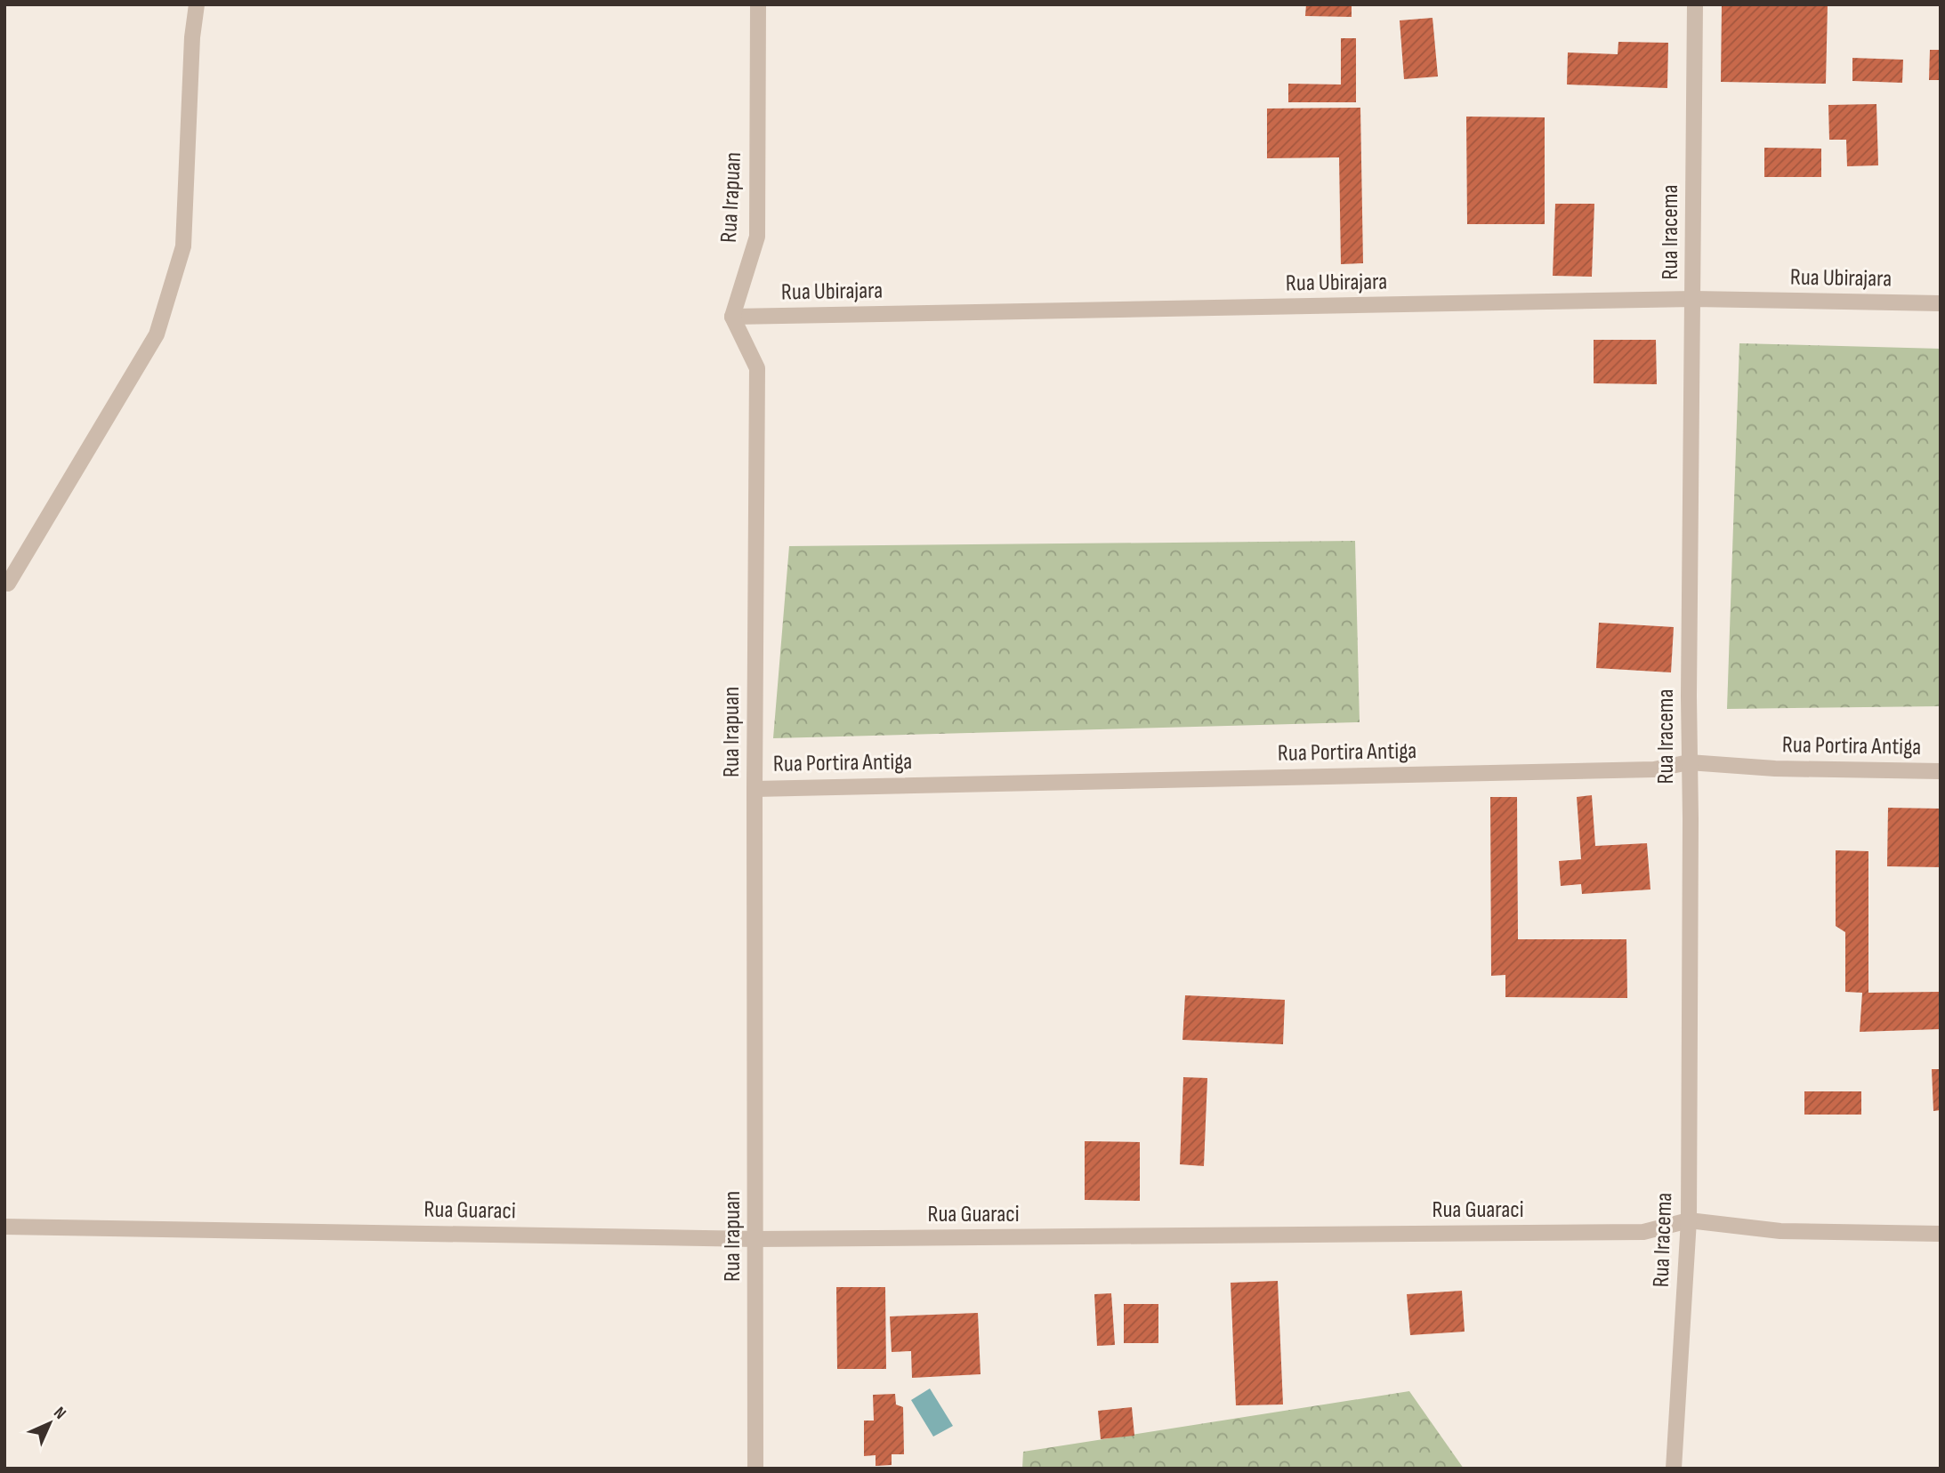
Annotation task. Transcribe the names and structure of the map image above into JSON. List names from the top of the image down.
{
  "streets": {
    "street": [
      "Rua Irapuan",
      "Rua Iracema",
      "Rua Ubirajara",
      "Rua Portira Antiga",
      "Rua Guaraci"
    ]
  },
  "crossings": [
    ["Rua Irapuan", "Rua Ubirajara"],
    ["Rua Irapuan", "Rua Portira Antiga"],
    ["Rua Irapuan", "Rua Guaraci"],
    ["Rua Iracema", "Rua Ubirajara"],
    ["Rua Iracema", "Rua Portira Antiga"],
    ["Rua Iracema", "Rua Guaraci"]
  ],
  "north": "top right"
}
